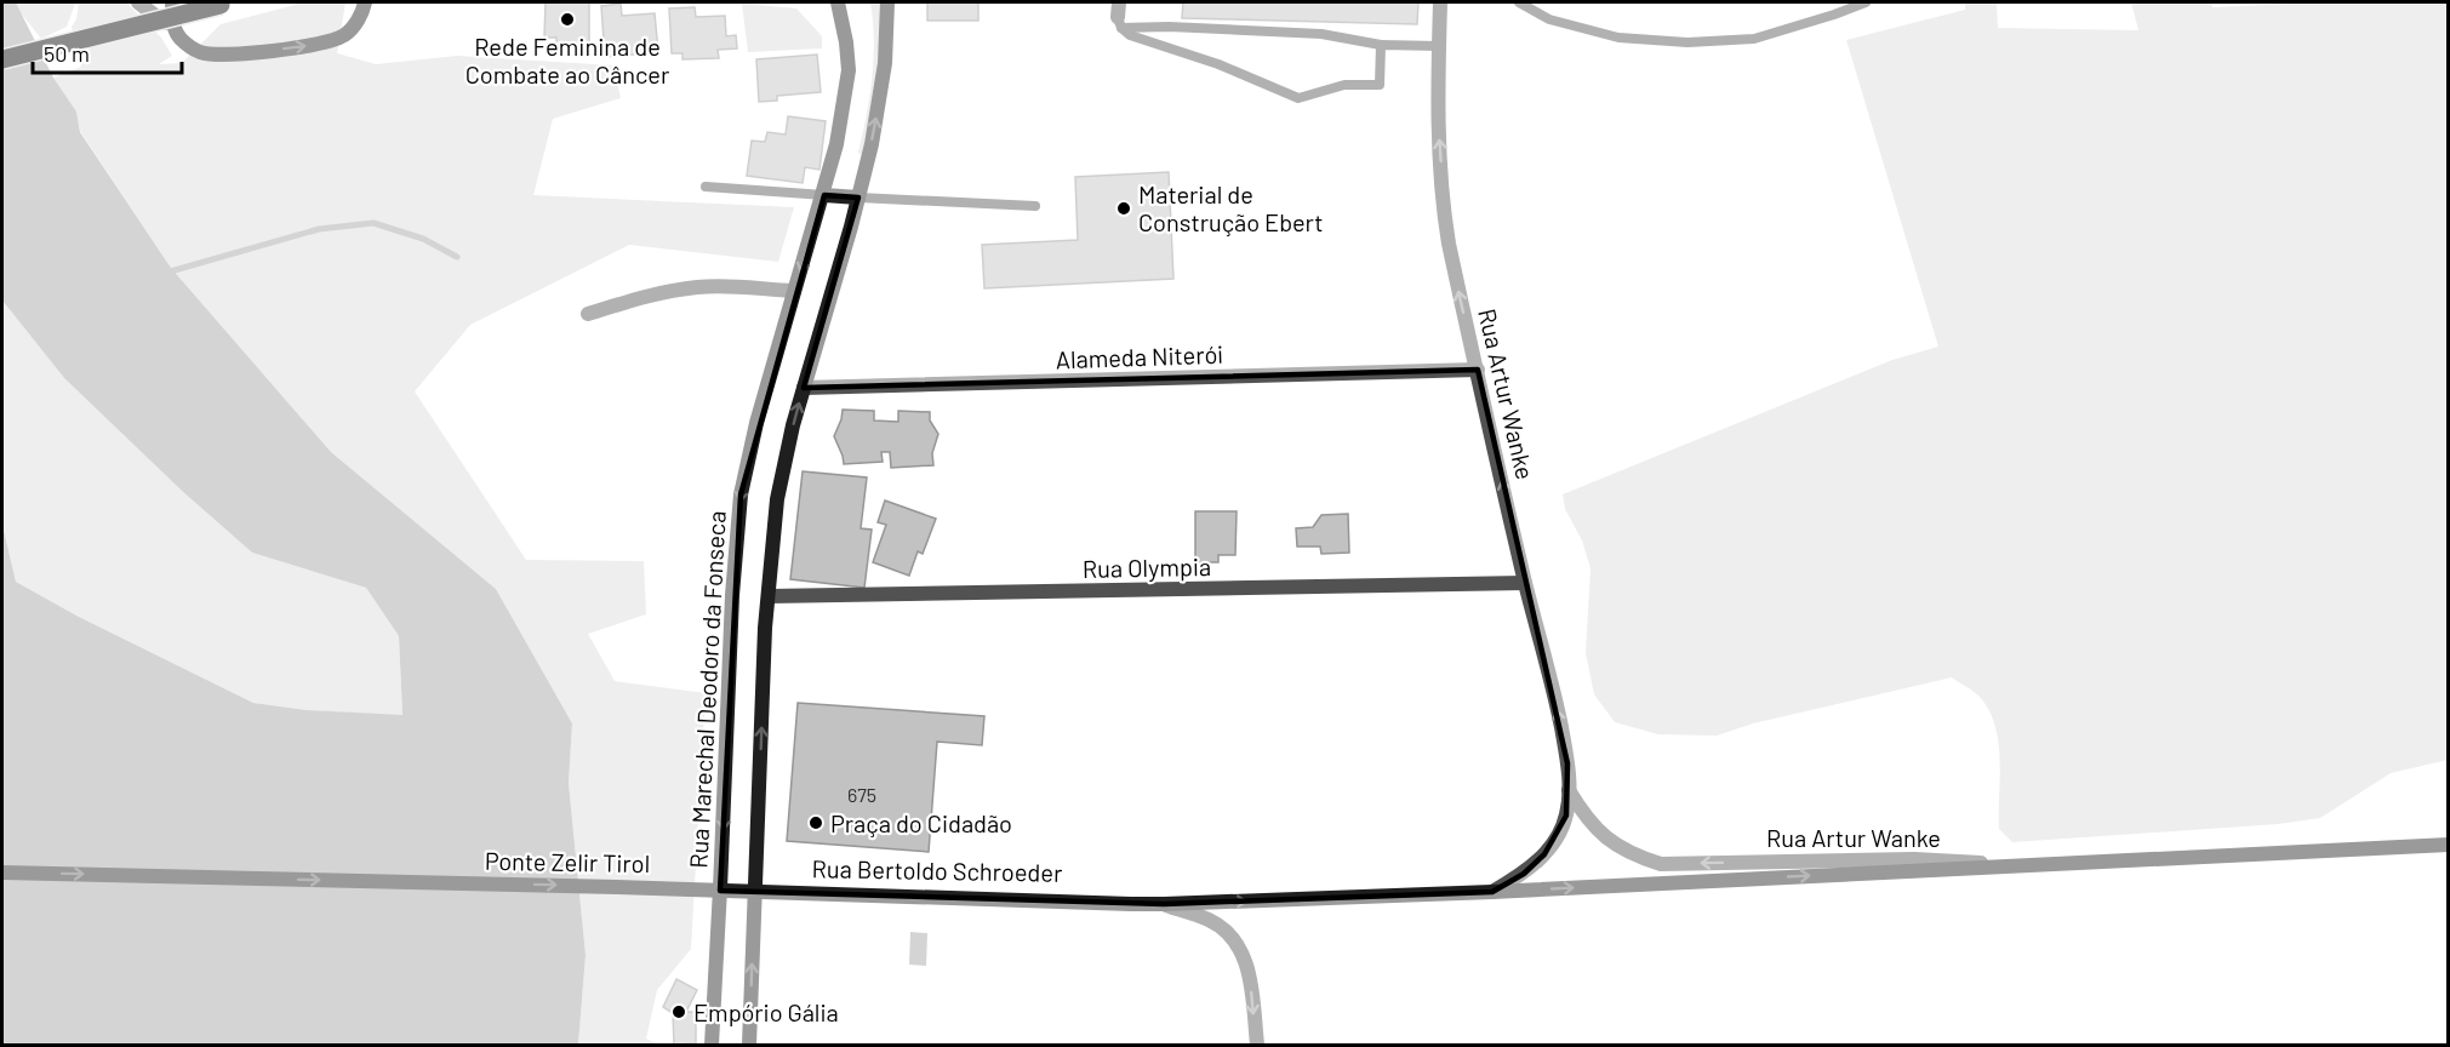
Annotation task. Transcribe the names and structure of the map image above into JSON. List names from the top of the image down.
{
  "streets": {
    "main road": ["Rua Marechal Deodoro da Fonseca", "Ponte Zelir Tirol"],
    "street": [
      "Alameda Niterói",
      "Rua Artur Wanke",
      "Rua Olympia",
      "Rua Bertoldo Schroeder"
    ]
  },
  "crossings": [
    ["Alameda Niterói", "Rua Artur Wanke"],
    ["Rua Artur Wanke", "Rua Olympia"],
    ["Rua Artur Wanke", "Ponte Zelir Tirol"],
    ["Ponte Zelir Tirol", "Rua Bertoldo Schroeder"]
  ],
  "one_way": ["Rua Artur Wanke", "Ponte Zelir Tirol"],
  "places": [
    "Rede Feminina de Combate ao Câncer",
    "Material de Construção Ebert",
    "Praça do Cidadão",
    "Empório Gália"
  ],
  "house_numbers": ["675"],
  "scale_bar": "50 m"
}
